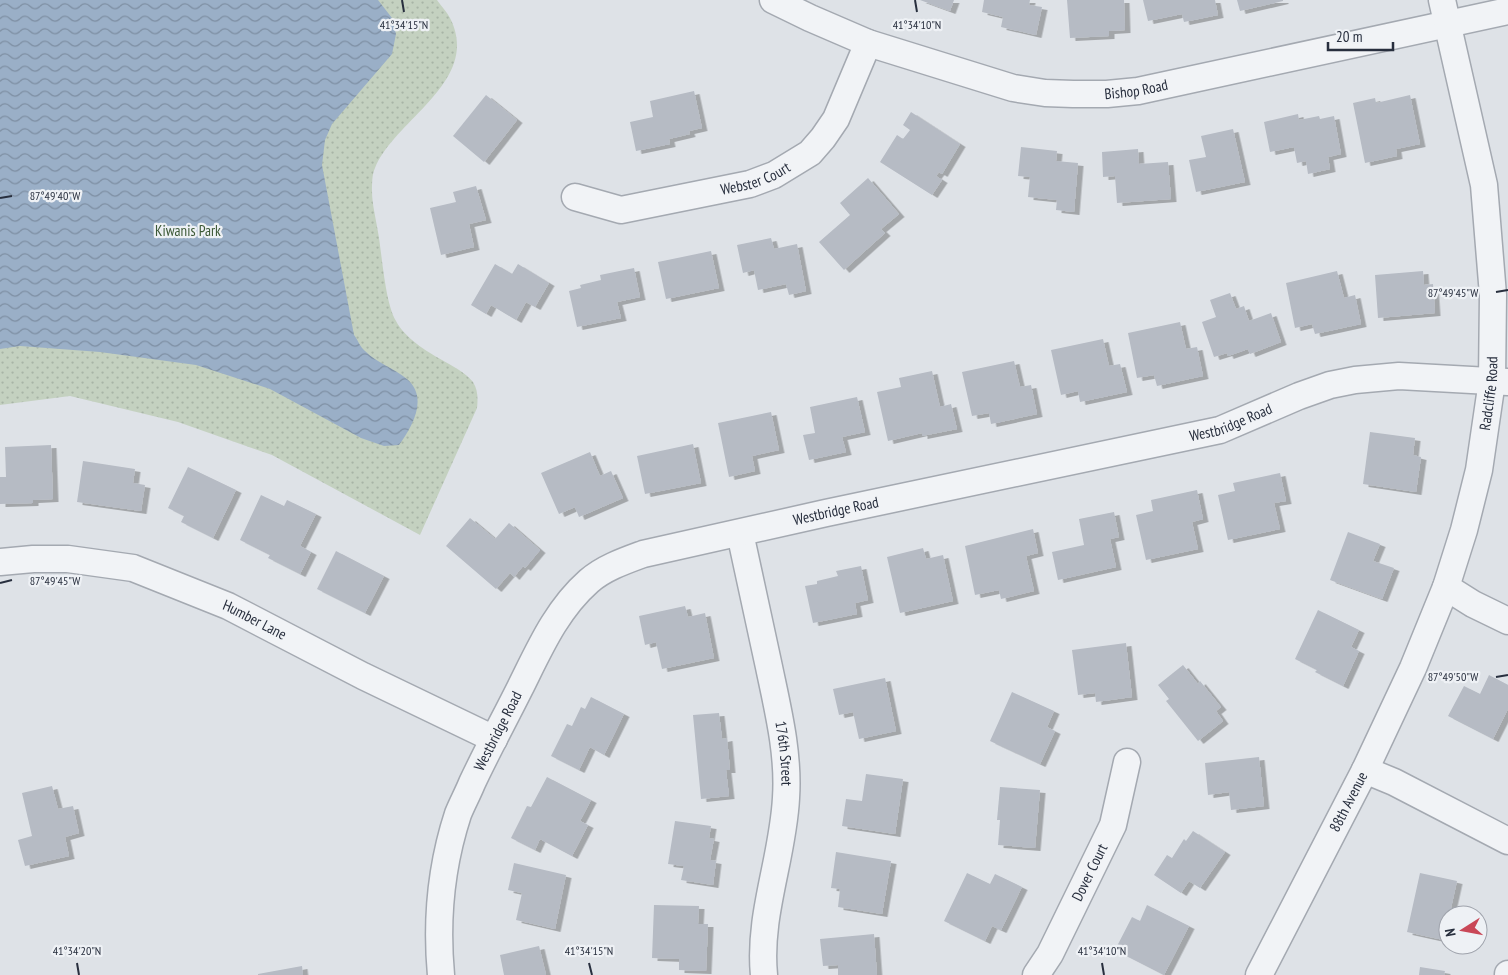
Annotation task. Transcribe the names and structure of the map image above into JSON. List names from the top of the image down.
{
  "streets": {
    "street": [
      "Bishop Road",
      "Webster Court",
      "Radcliffe Road",
      "Westbridge Road",
      "Humber Lane",
      "176th Street",
      "88th Avenue",
      "Dover Court"
    ]
  },
  "crossings": [
    ["Bishop Road", "Webster Court"],
    ["Bishop Road", "Radcliffe Road"],
    ["Radcliffe Road", "Westbridge Road"],
    ["Radcliffe Road", "88th Avenue"],
    ["Westbridge Road", "Humber Lane"],
    ["Westbridge Road", "176th Street"]
  ],
  "parks": ["Kiwanis Park"],
  "scale_bar": "20 m",
  "north": "left",
  "coordinates": [
    "41°34'15\"N",
    "41°34'10\"N",
    "87°49'40\"W",
    "87°49'45\"W",
    "87°49'50\"W",
    "41°34'20\"N"
  ]
}
